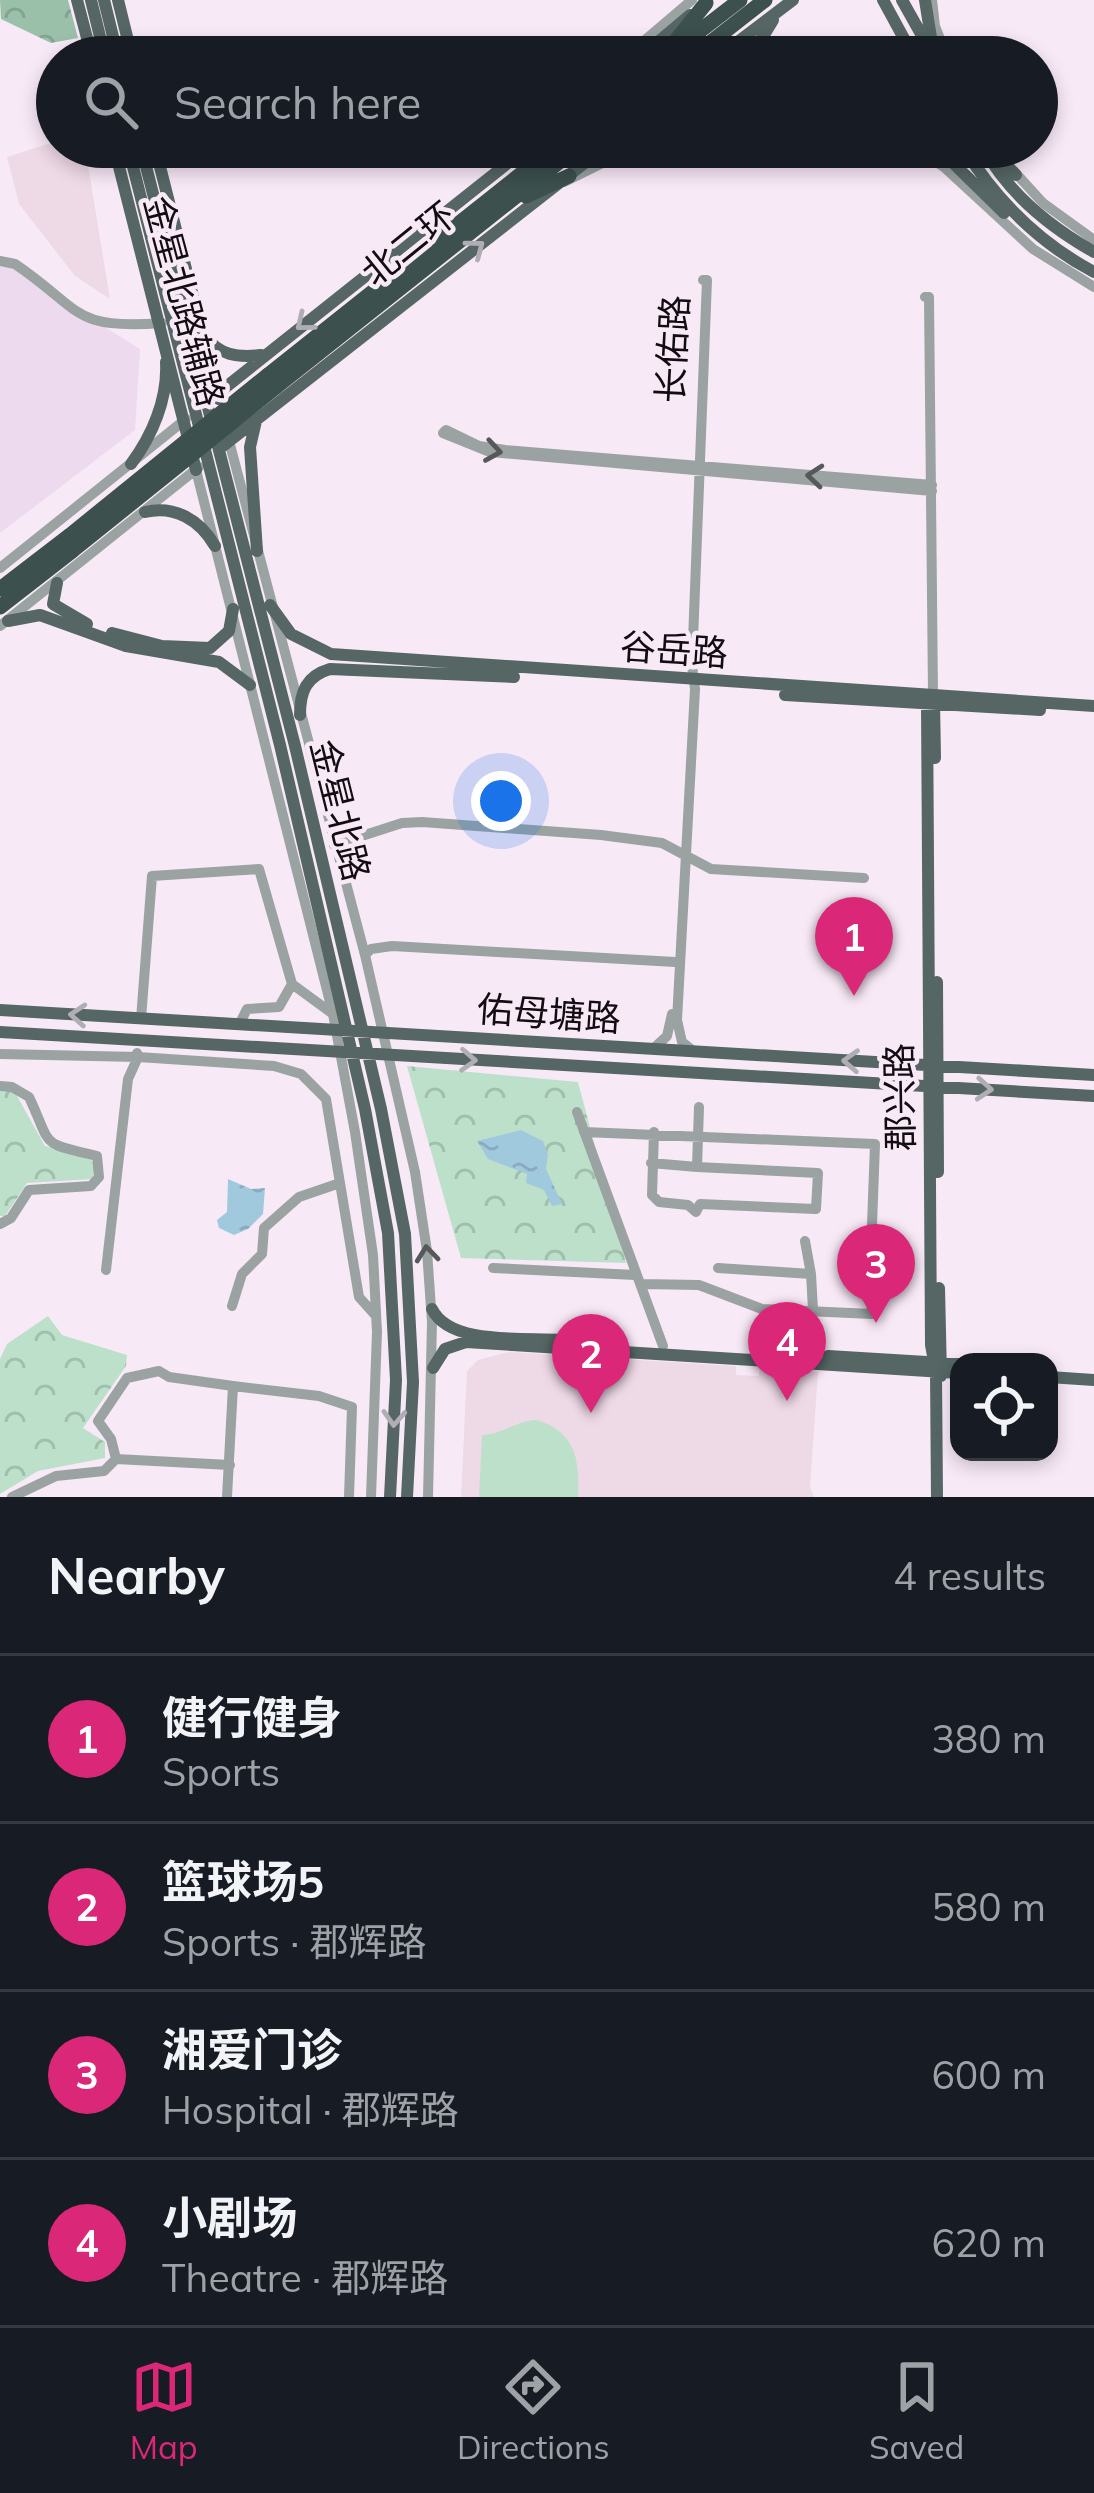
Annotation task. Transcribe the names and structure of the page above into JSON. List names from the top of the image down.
{
  "streets": {
    "highway": ["北二环"],
    "main road": [
      "金星北路辅路",
      "谷岳路",
      "金星北路",
      "佑母塘路",
      "郡兴路"
    ],
    "street": ["长佑路"]
  },
  "crossings": [
    ["金星北路辅路", "金星北路"],
    ["长佑路", "谷岳路"],
    ["长佑路", "佑母塘路"],
    ["谷岳路", "郡兴路"],
    ["金星北路", "佑母塘路"],
    ["佑母塘路", "郡兴路"]
  ],
  "page": {
    "search": "Search here",
    "pins": [
      "1",
      "3",
      "4",
      "2"
    ],
    "heading": ["Nearby", "4 results"],
    "list": [
      {
        "mark": "1",
        "name": "健行健身",
        "note": "Sports",
        "value": "380 m"
      },
      {
        "mark": "2",
        "name": "篮球场5",
        "note": "Sports · 郡辉路",
        "value": "580 m"
      },
      {
        "mark": "3",
        "name": "湘爱门诊",
        "note": "Hospital · 郡辉路",
        "value": "600 m"
      },
      {
        "mark": "4",
        "name": "小剧场",
        "note": "Theatre · 郡辉路",
        "value": "620 m"
      }
    ],
    "nav": ["Map", "Directions", "Saved"]
  }
}
